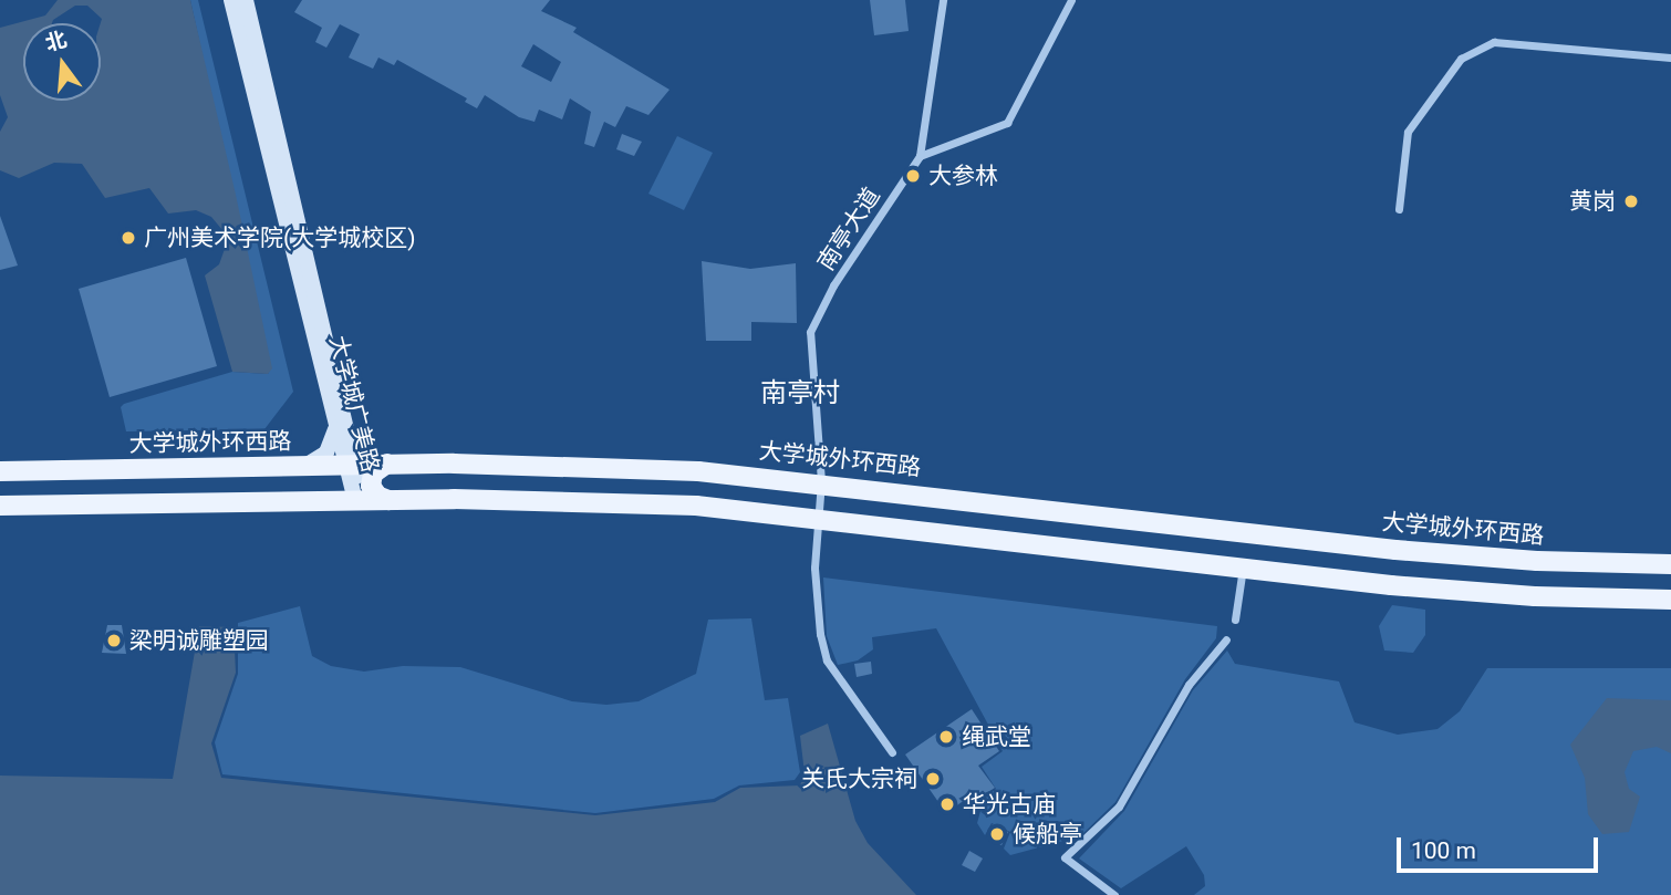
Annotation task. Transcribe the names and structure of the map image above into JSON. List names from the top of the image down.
{
  "streets": {
    "main road": ["大学城广美路", "大学城外环西路"],
    "street": ["南亭大道"]
  },
  "crossings": [
    ["南亭大道", "大学城外环西路"],
    ["大学城广美路", "大学城外环西路"]
  ],
  "districts": ["南亭村"],
  "places": [
    "大参林",
    "黄岗",
    "广州美术学院(大学城校区)",
    "梁明诚雕塑园",
    "绳武堂",
    "关氏大宗祠",
    "华光古庙",
    "候船亭"
  ],
  "scale_bar": "100 m",
  "north": "top"
}
